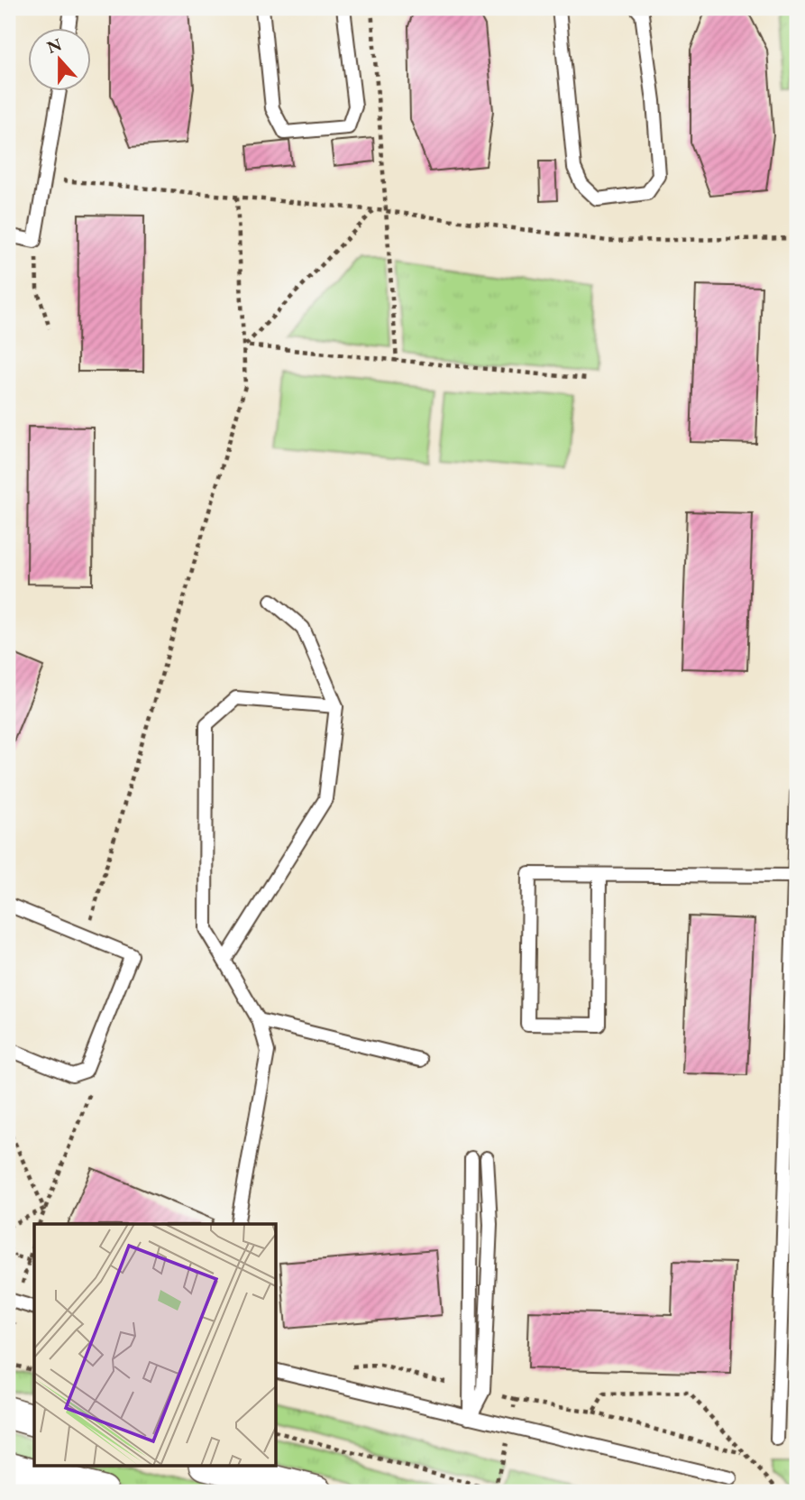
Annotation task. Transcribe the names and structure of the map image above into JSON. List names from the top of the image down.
{
  "north": "top"
}
